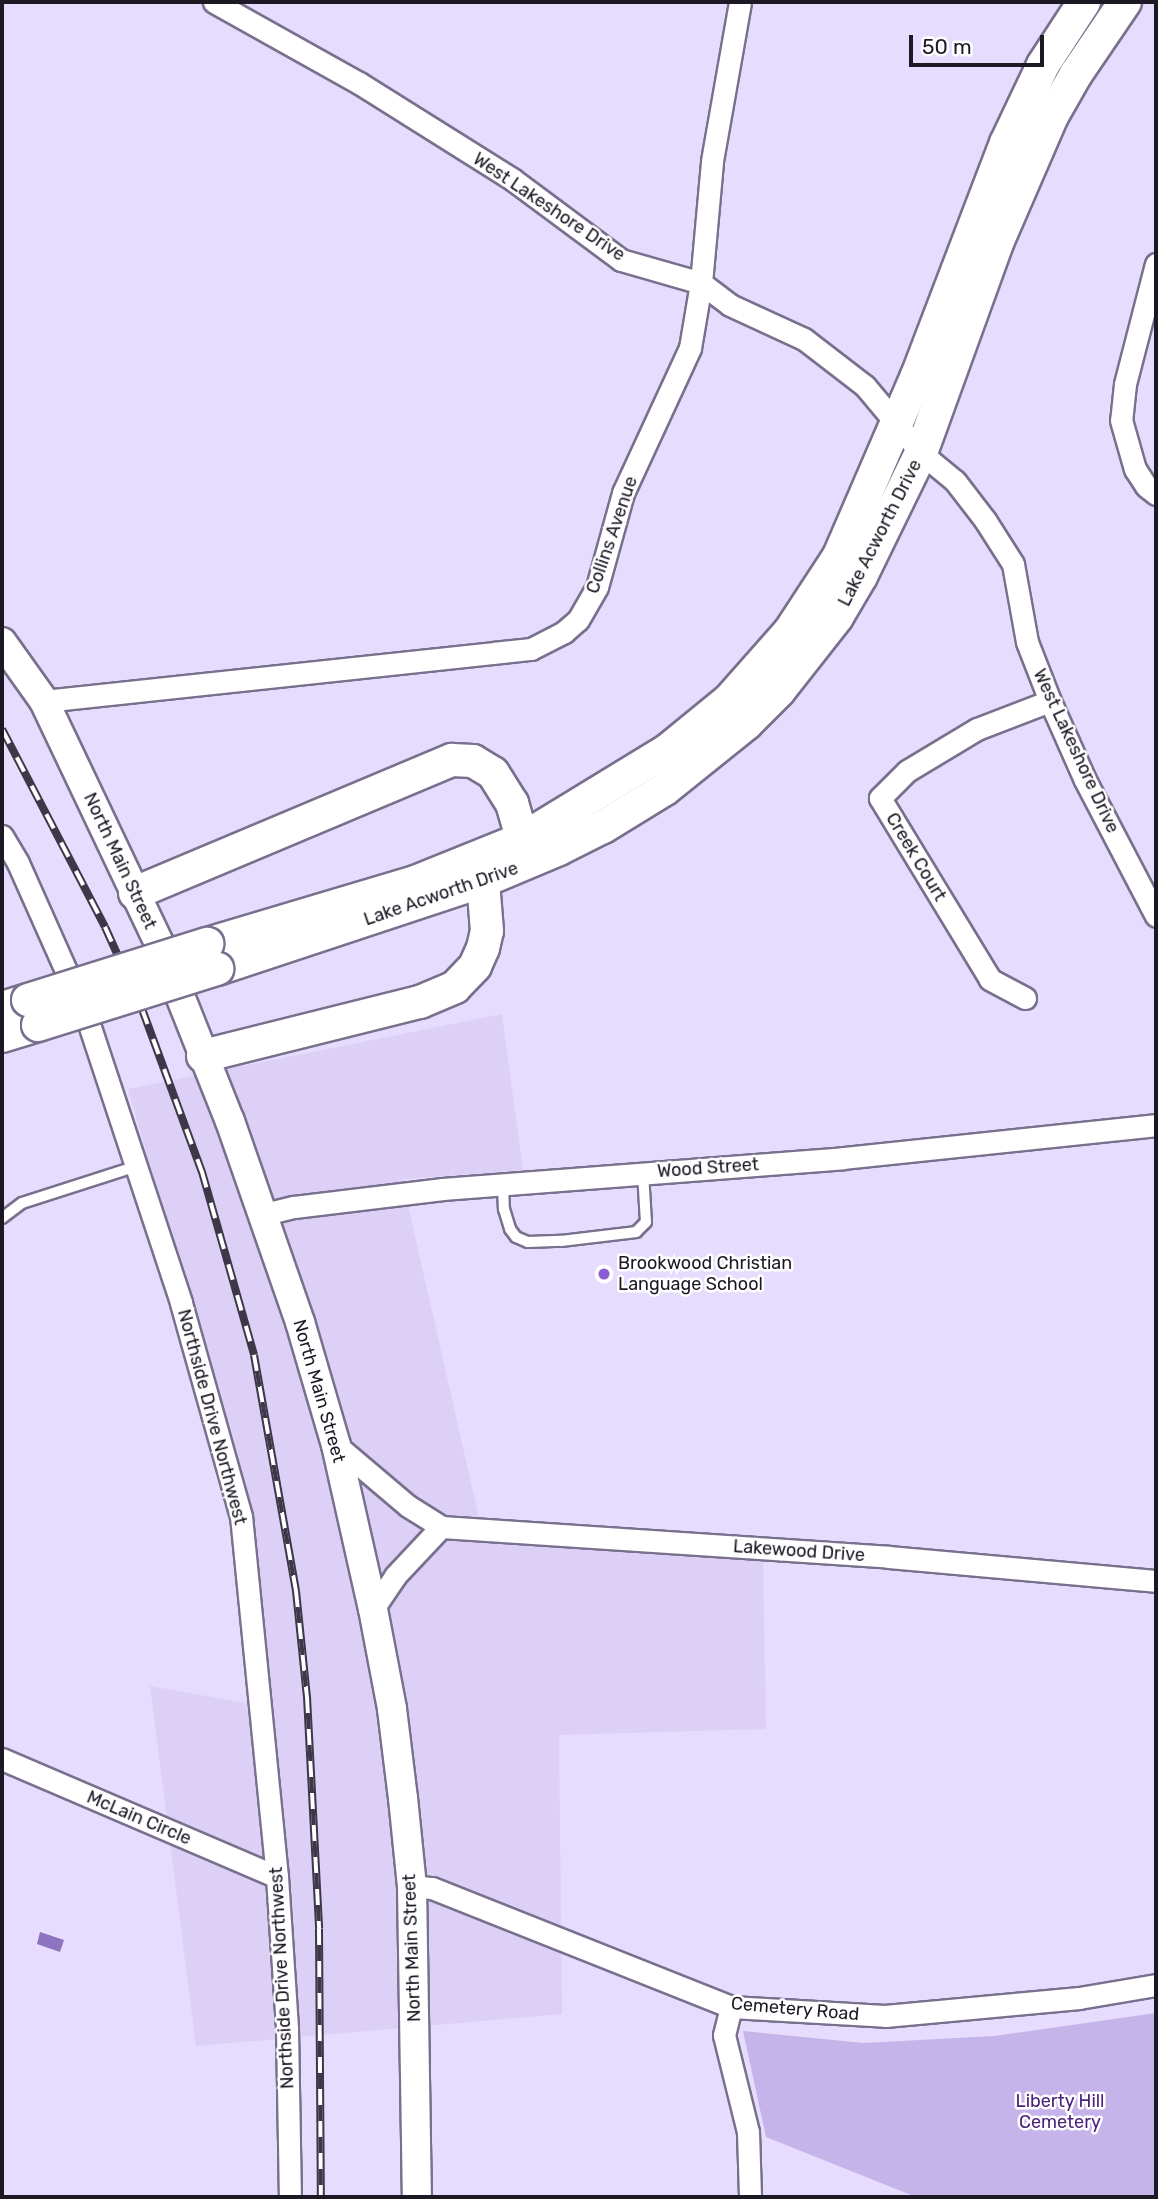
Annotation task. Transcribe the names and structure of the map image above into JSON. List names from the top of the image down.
{
  "streets": {
    "main road": ["Lake Acworth Drive", "North Main Street"],
    "street": [
      "West Lakeshore Drive",
      "Collins Avenue",
      "Creek Court",
      "Wood Street",
      "Northside Drive Northwest",
      "Lakewood Drive",
      "McLain Circle",
      "Cemetery Road"
    ]
  },
  "crossings": [
    ["West Lakeshore Drive", "Lake Acworth Drive"],
    ["West Lakeshore Drive", "Collins Avenue"],
    ["West Lakeshore Drive", "Creek Court"],
    ["Collins Avenue", "North Main Street"],
    ["North Main Street", "Wood Street"],
    ["North Main Street", "Lakewood Drive"],
    ["North Main Street", "Cemetery Road"],
    ["Northside Drive Northwest", "McLain Circle"]
  ],
  "parks": ["Liberty Hill Cemetery"],
  "places": ["Brookwood Christian Language School"],
  "scale_bar": "50 m"
}
